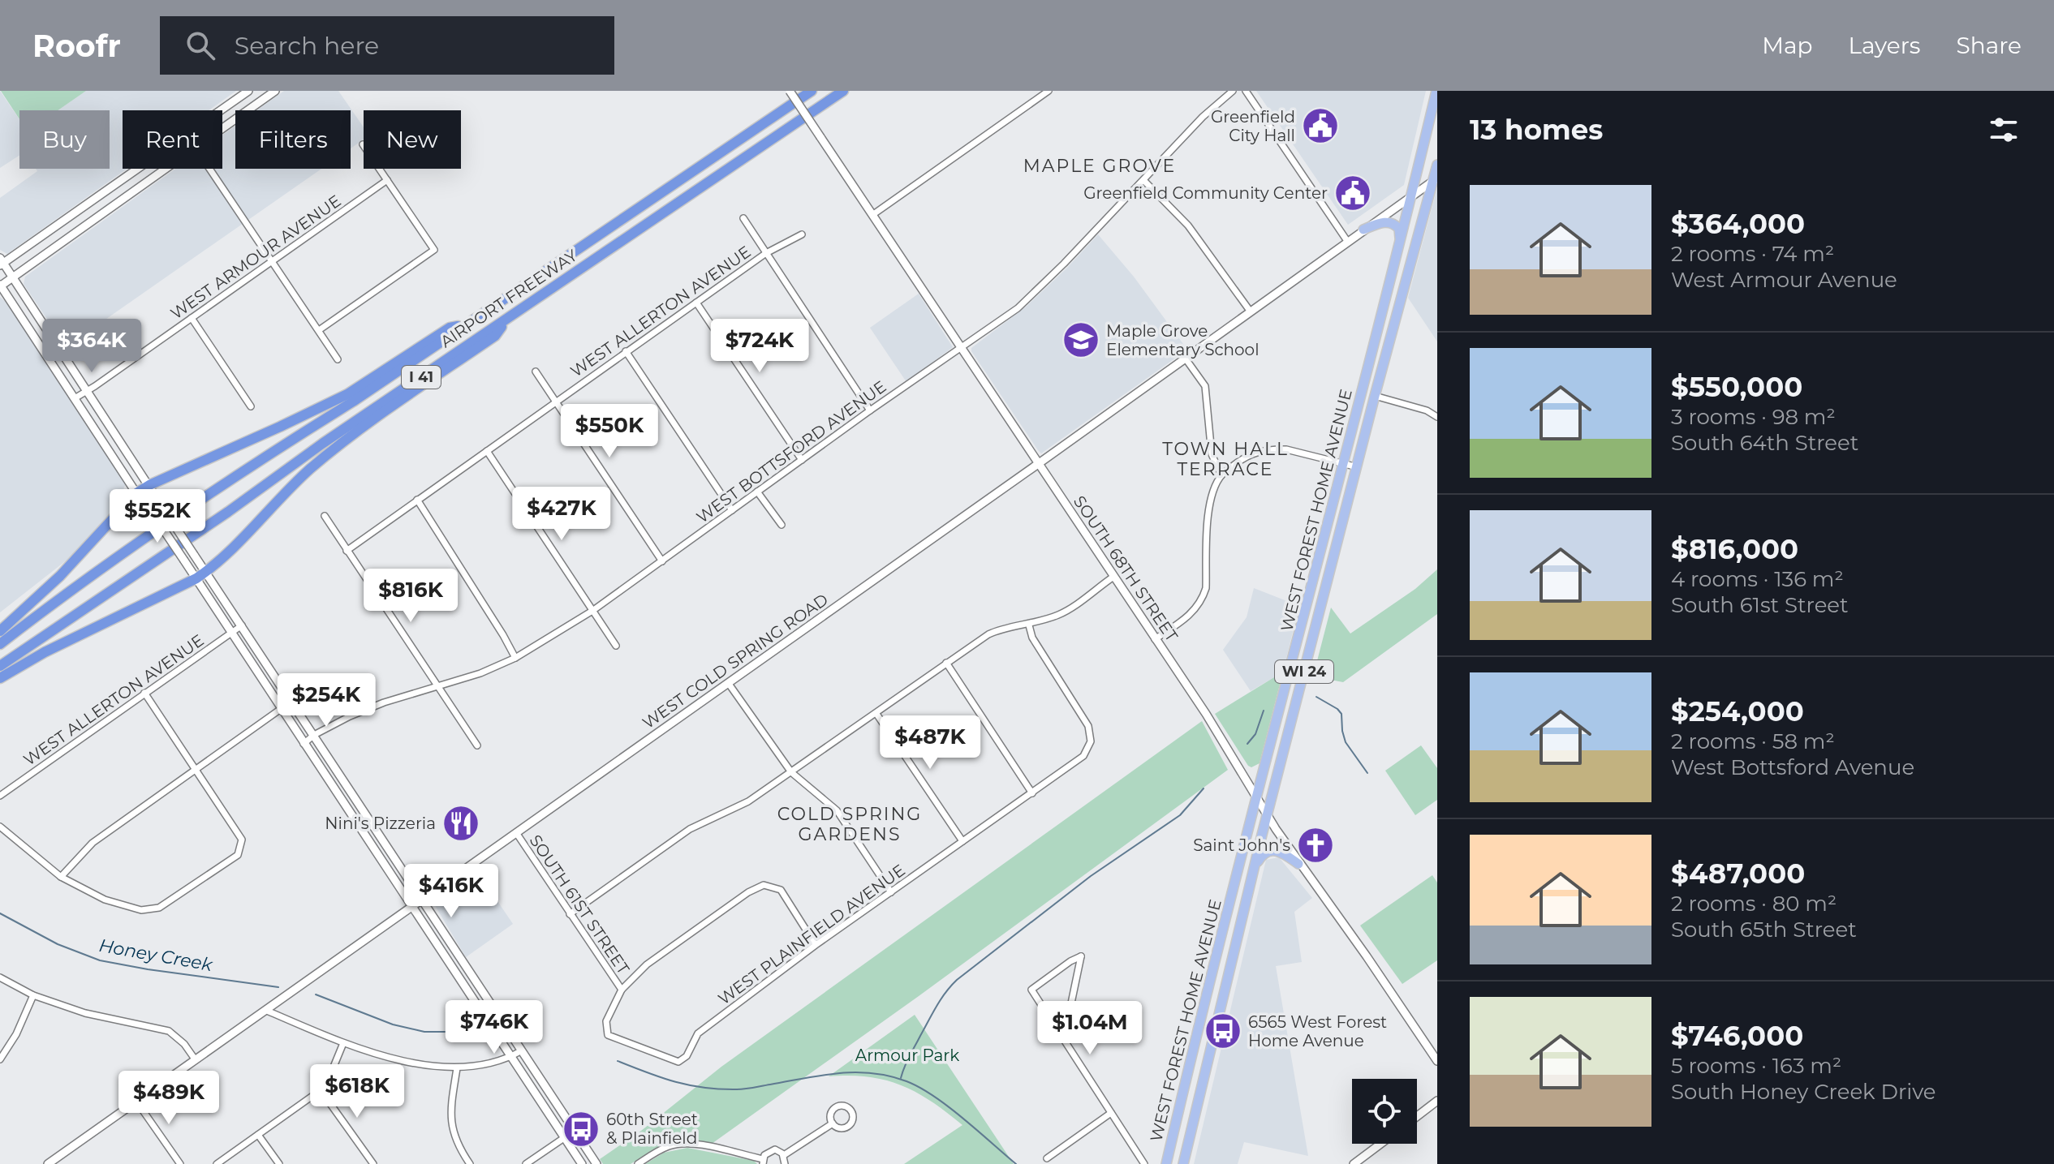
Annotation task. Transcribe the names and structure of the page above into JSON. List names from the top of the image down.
{
  "streets": {
    "highway": ["AIRPORT FREEWAY", "I 41"],
    "main road": ["WEST FOREST HOME AVENUE", "WI 24"],
    "street": [
      "WEST ARMOUR AVENUE",
      "WEST ALLERTON AVENUE",
      "WEST BOTTSFORD AVENUE",
      "SOUTH 68TH STREET",
      "WEST COLD SPRING ROAD",
      "SOUTH 61ST STREET",
      "WEST PLAINFIELD AVENUE"
    ]
  },
  "crossings": [
    ["WEST BOTTSFORD AVENUE", "SOUTH 68TH STREET"],
    ["WEST FOREST HOME AVENUE", "SOUTH 68TH STREET"],
    ["WEST FOREST HOME AVENUE", "WEST COLD SPRING ROAD"],
    ["SOUTH 68TH STREET", "WEST COLD SPRING ROAD"],
    ["WEST COLD SPRING ROAD", "SOUTH 61ST STREET"],
    ["SOUTH 61ST STREET", "WEST PLAINFIELD AVENUE"]
  ],
  "districts": ["MAPLE GROVE", "TOWN HALL TERRACE", "COLD SPRING GARDENS"],
  "water": ["Honey Creek"],
  "parks": ["Armour Park"],
  "places": {
    "public building": ["Greenfield City Hall", "Greenfield Community Center"],
    "school or university": ["Maple Grove Elementary School"],
    "restaurant": ["Nini's Pizzeria"],
    "church": ["Saint John's"],
    "bus stop": ["6565 West Forest Home Avenue", "60th Street & Plainfield"]
  },
  "page": {
    "header": "Roofr",
    "search": "Search here",
    "nav": ["Map", "Layers", "Share"],
    "heading": "13 homes",
    "chip": [
      "Buy",
      "Rent",
      "Filters",
      "New"
    ],
    "list": [
      {
        "name": "$364,000",
        "note": "2 rooms · 74 m² · West Armour Avenue"
      },
      {
        "name": "$550,000",
        "note": "3 rooms · 98 m² · South 64th Street"
      },
      {
        "name": "$816,000",
        "note": "4 rooms · 136 m² · South 61st Street"
      },
      {
        "name": "$254,000",
        "note": "2 rooms · 58 m² · West Bottsford Avenue"
      },
      {
        "name": "$487,000",
        "note": "2 rooms · 80 m² · South 65th Street"
      },
      {
        "name": "$746,000",
        "note": "5 rooms · 163 m² · South Honey Creek Drive"
      }
    ],
    "price": [
      "$364K",
      "$724K",
      "$550K",
      "$427K",
      "$552K",
      "$816K",
      "$254K",
      "$487K",
      "$416K",
      "$746K",
      "$1.04M",
      "$618K",
      "$489K"
    ]
  }
}
